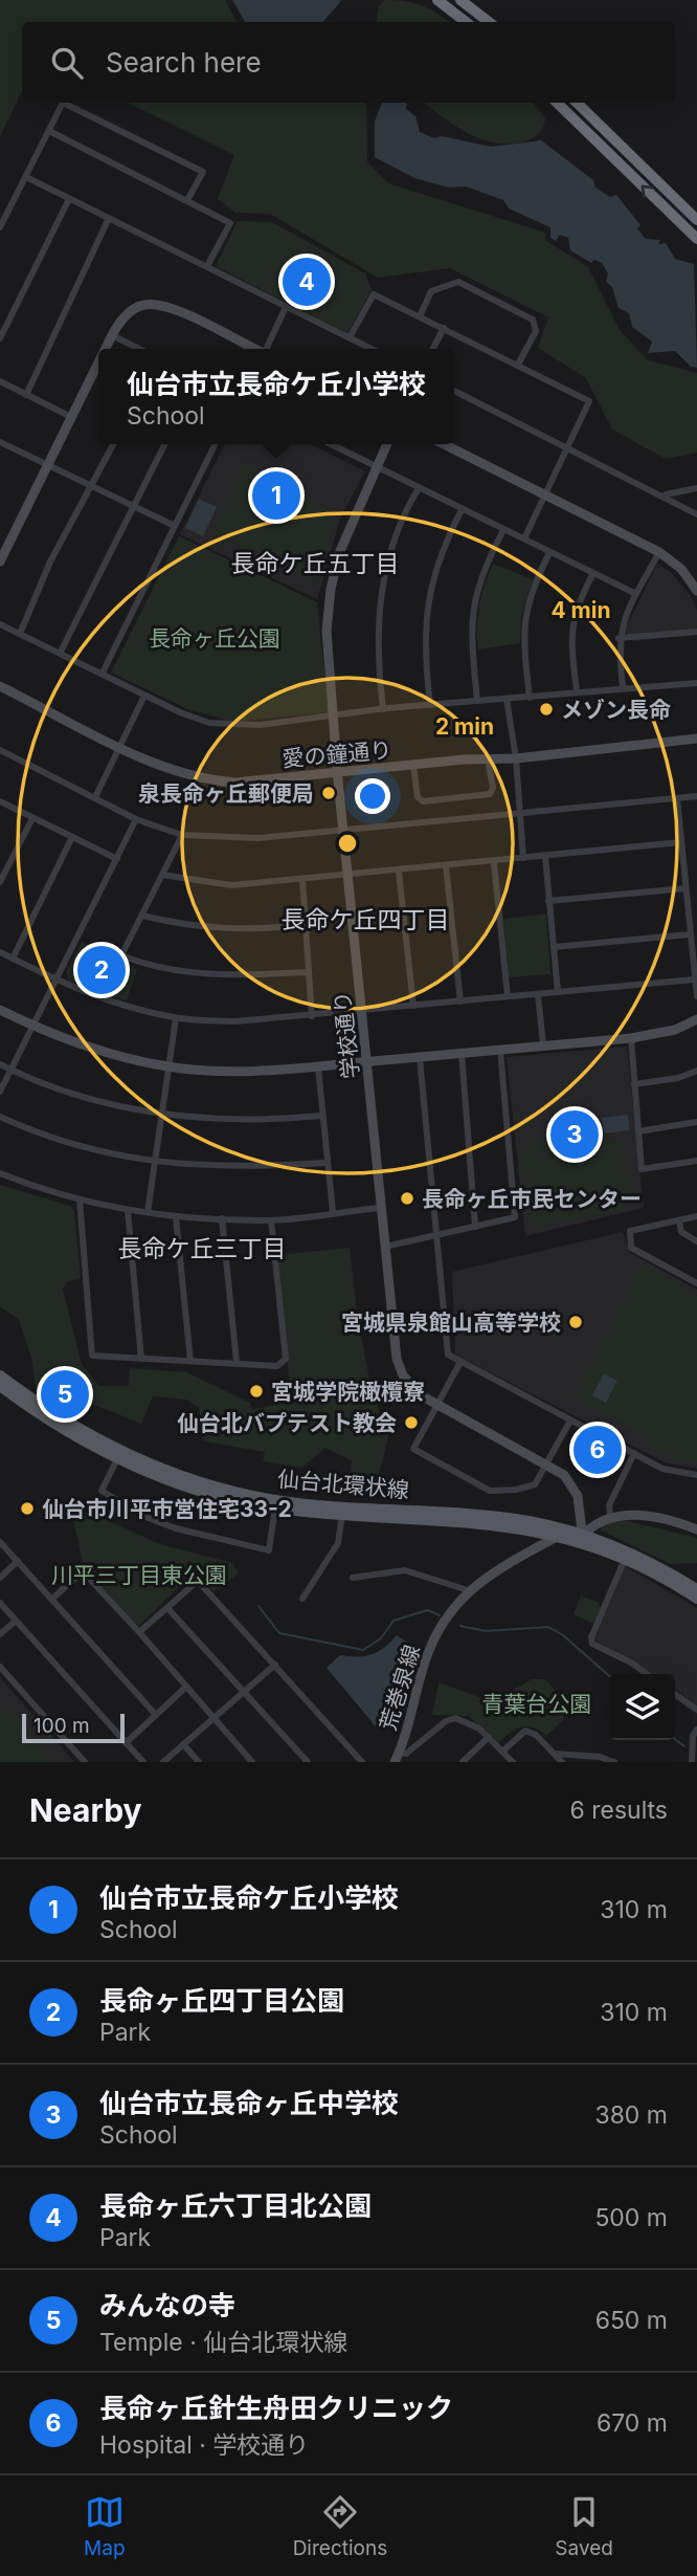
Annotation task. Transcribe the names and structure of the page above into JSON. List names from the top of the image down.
{
  "streets": {
    "main road": ["仙台北環状線"],
    "street": ["愛の鐘通り", "学校通り", "荒巻泉線"]
  },
  "crossings": [
    ["愛の鐘通り", "学校通り"],
    ["学校通り", "仙台北環状線"]
  ],
  "districts": ["長命ケ丘五丁目", "長命ケ丘四丁目", "長命ケ丘三丁目"],
  "parks": ["長命ヶ丘公園", "川平三丁目東公園", "青葉台公園"],
  "places": [
    "メゾン長命",
    "泉長命ヶ丘郵便局",
    "長命ヶ丘市民センター",
    "宮城県泉館山高等学校",
    "宮城学院橄欖寮",
    "仙台北バプテスト教会",
    "仙台市川平市営住宅33-2"
  ],
  "scale_bar": "100 m",
  "page": {
    "search": "Search here",
    "pins": [
      "4",
      "1",
      "2",
      "3",
      "5",
      "6"
    ],
    "popup": ["仙台市立長命ケ丘小学校", "School"],
    "scale": "100 m",
    "heading": ["Nearby", "6 results"],
    "list": [
      {
        "mark": "1",
        "name": "仙台市立長命ケ丘小学校",
        "note": "School",
        "value": "310 m"
      },
      {
        "mark": "2",
        "name": "長命ヶ丘四丁目公園",
        "note": "Park",
        "value": "310 m"
      },
      {
        "mark": "3",
        "name": "仙台市立長命ヶ丘中学校",
        "note": "School",
        "value": "380 m"
      },
      {
        "mark": "4",
        "name": "長命ヶ丘六丁目北公園",
        "note": "Park",
        "value": "500 m"
      },
      {
        "mark": "5",
        "name": "みんなの寺",
        "note": "Temple · 仙台北環状線",
        "value": "650 m"
      },
      {
        "mark": "6",
        "name": "長命ヶ丘針生舟田クリニック",
        "note": "Hospital · 学校通り",
        "value": "670 m"
      }
    ],
    "nav": ["Map", "Directions", "Saved"]
  },
  "rings": ["4 min", "2 min"]
}
